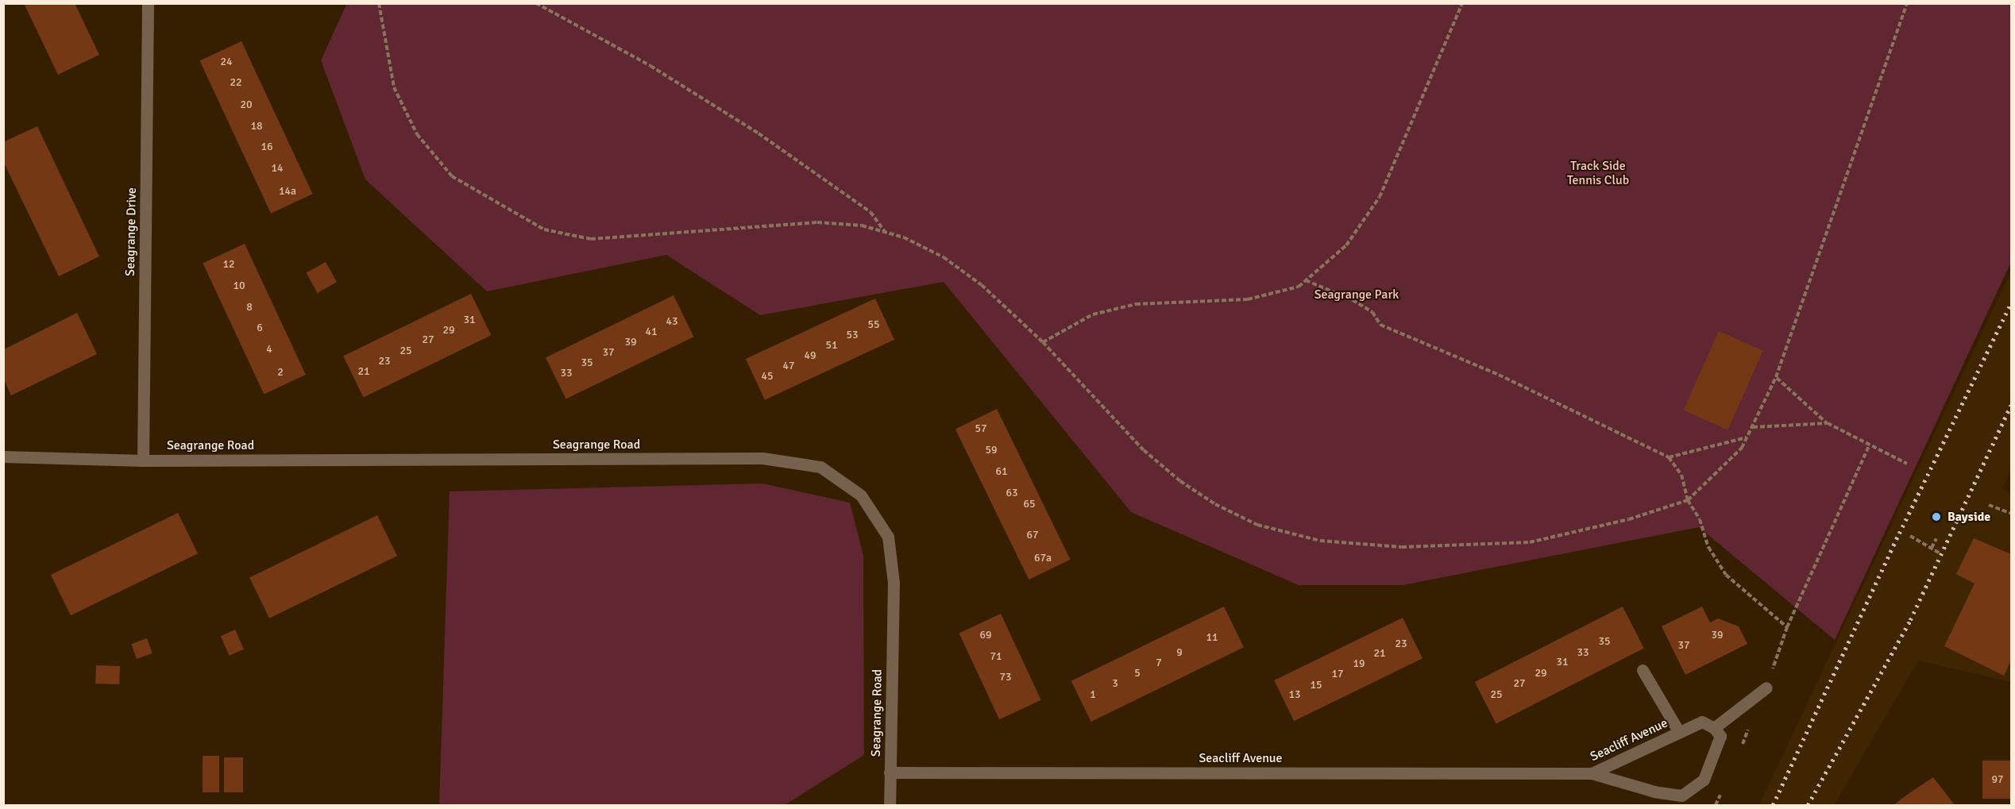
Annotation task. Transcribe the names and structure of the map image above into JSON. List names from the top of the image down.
{
  "streets": {
    "street": ["Seagrange Drive", "Seagrange Road", "Seacliff Avenue"]
  },
  "crossings": [
    ["Seagrange Drive", "Seagrange Road"],
    ["Seagrange Road", "Seacliff Avenue"]
  ],
  "parks": ["Track Side Tennis Club", "Seagrange Park"],
  "places": ["Bayside"],
  "house_numbers": [
    "24",
    "22",
    "20",
    "18",
    "16",
    "14",
    "14a",
    "12",
    "10",
    "8",
    "31",
    "43",
    "55",
    "6",
    "29",
    "41",
    "53",
    "27",
    "39",
    "51",
    "4",
    "25",
    "37",
    "49",
    "23",
    "35",
    "47",
    "21",
    "2",
    "33",
    "45",
    "57",
    "59",
    "61",
    "63",
    "65",
    "67",
    "67a",
    "69",
    "39",
    "11",
    "35",
    "23",
    "37",
    "9",
    "33",
    "21",
    "71",
    "31",
    "7",
    "19",
    "5",
    "29",
    "17",
    "73",
    "3",
    "27",
    "15",
    "1",
    "13",
    "25",
    "97"
  ]
}
